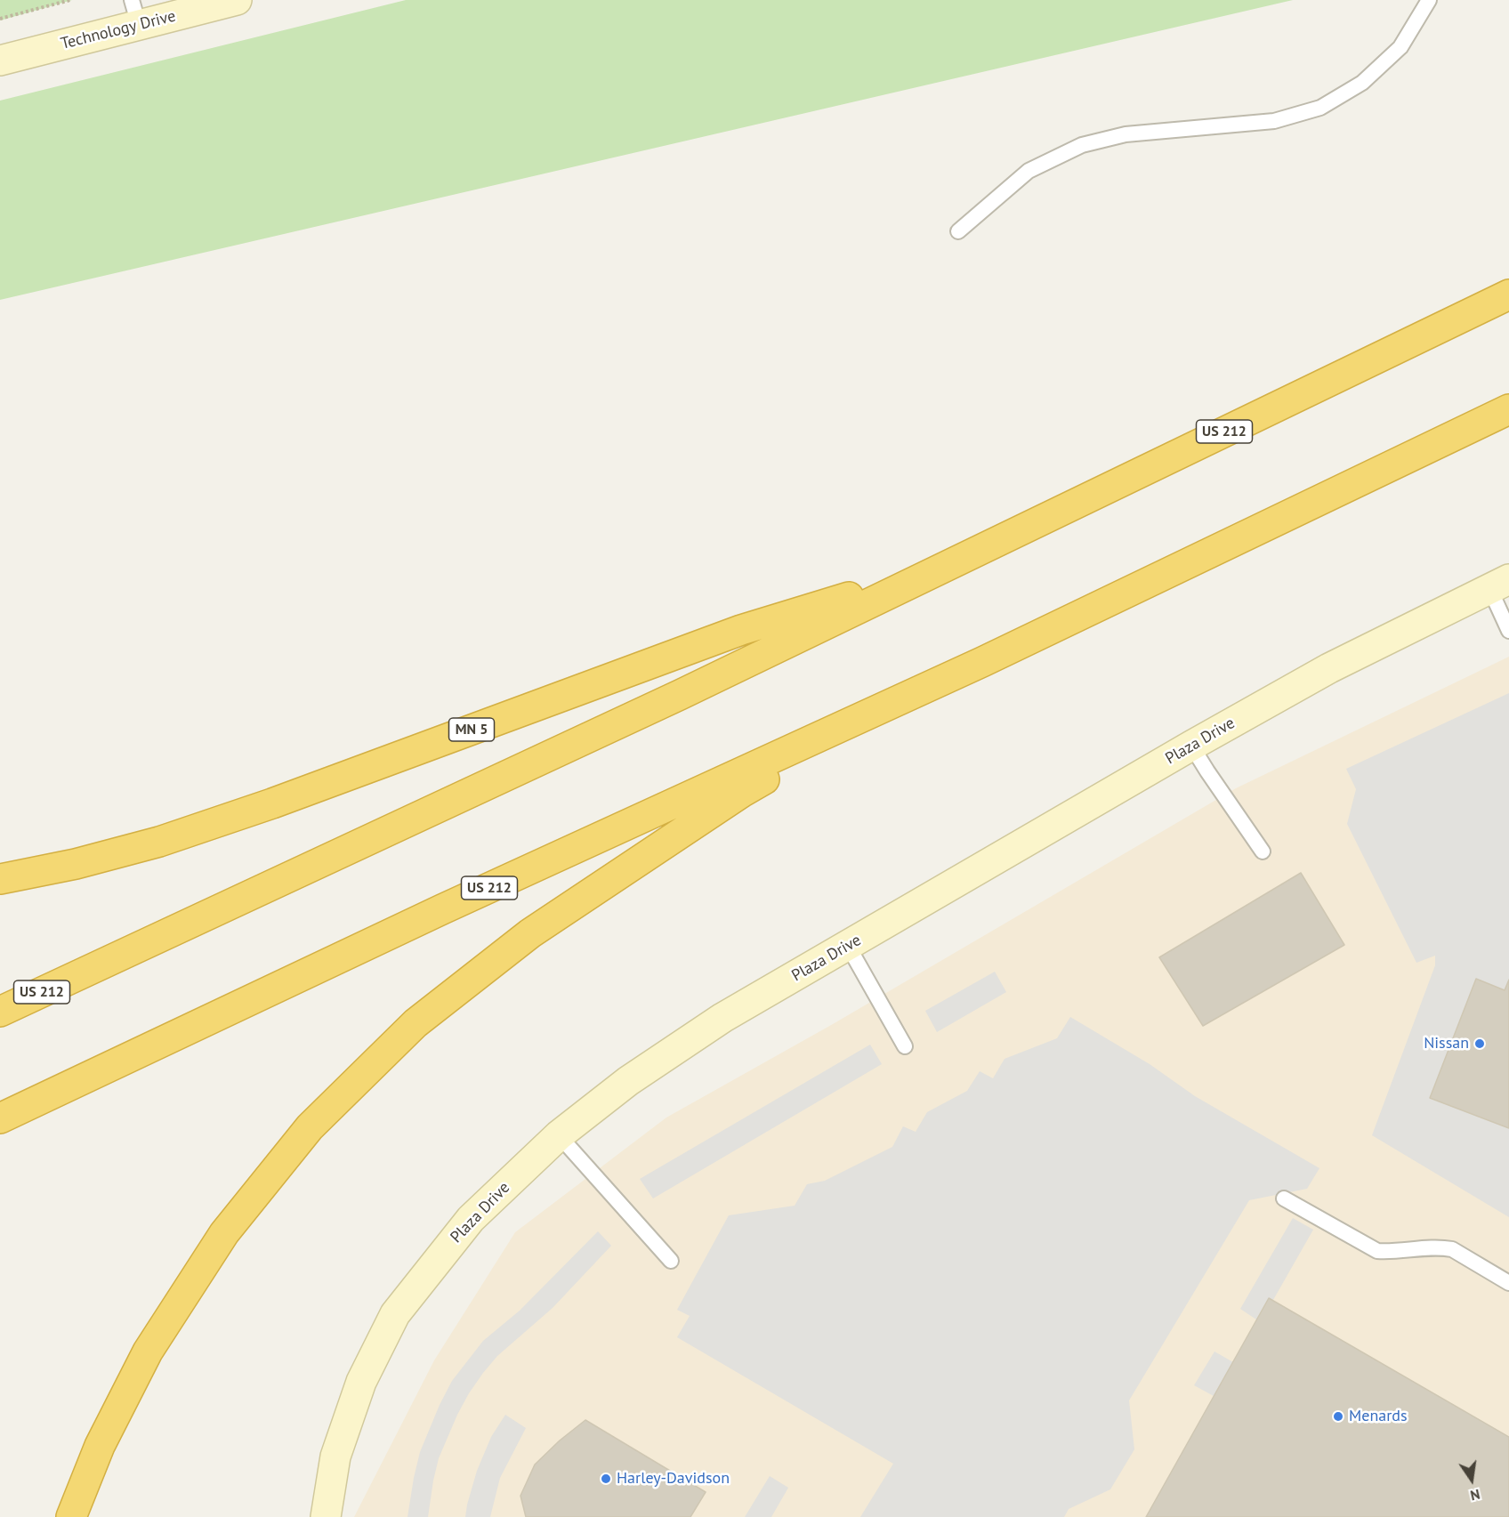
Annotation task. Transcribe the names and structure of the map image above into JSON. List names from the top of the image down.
{
  "streets": {
    "highway": ["US 212", "MN 5"],
    "street": ["Technology Drive", "Plaza Drive"]
  },
  "crossings": [
    ["US 212", "MN 5"]
  ],
  "places": ["Nissan", "Menards", "Harley-Davidson"],
  "north": "bottom"
}
